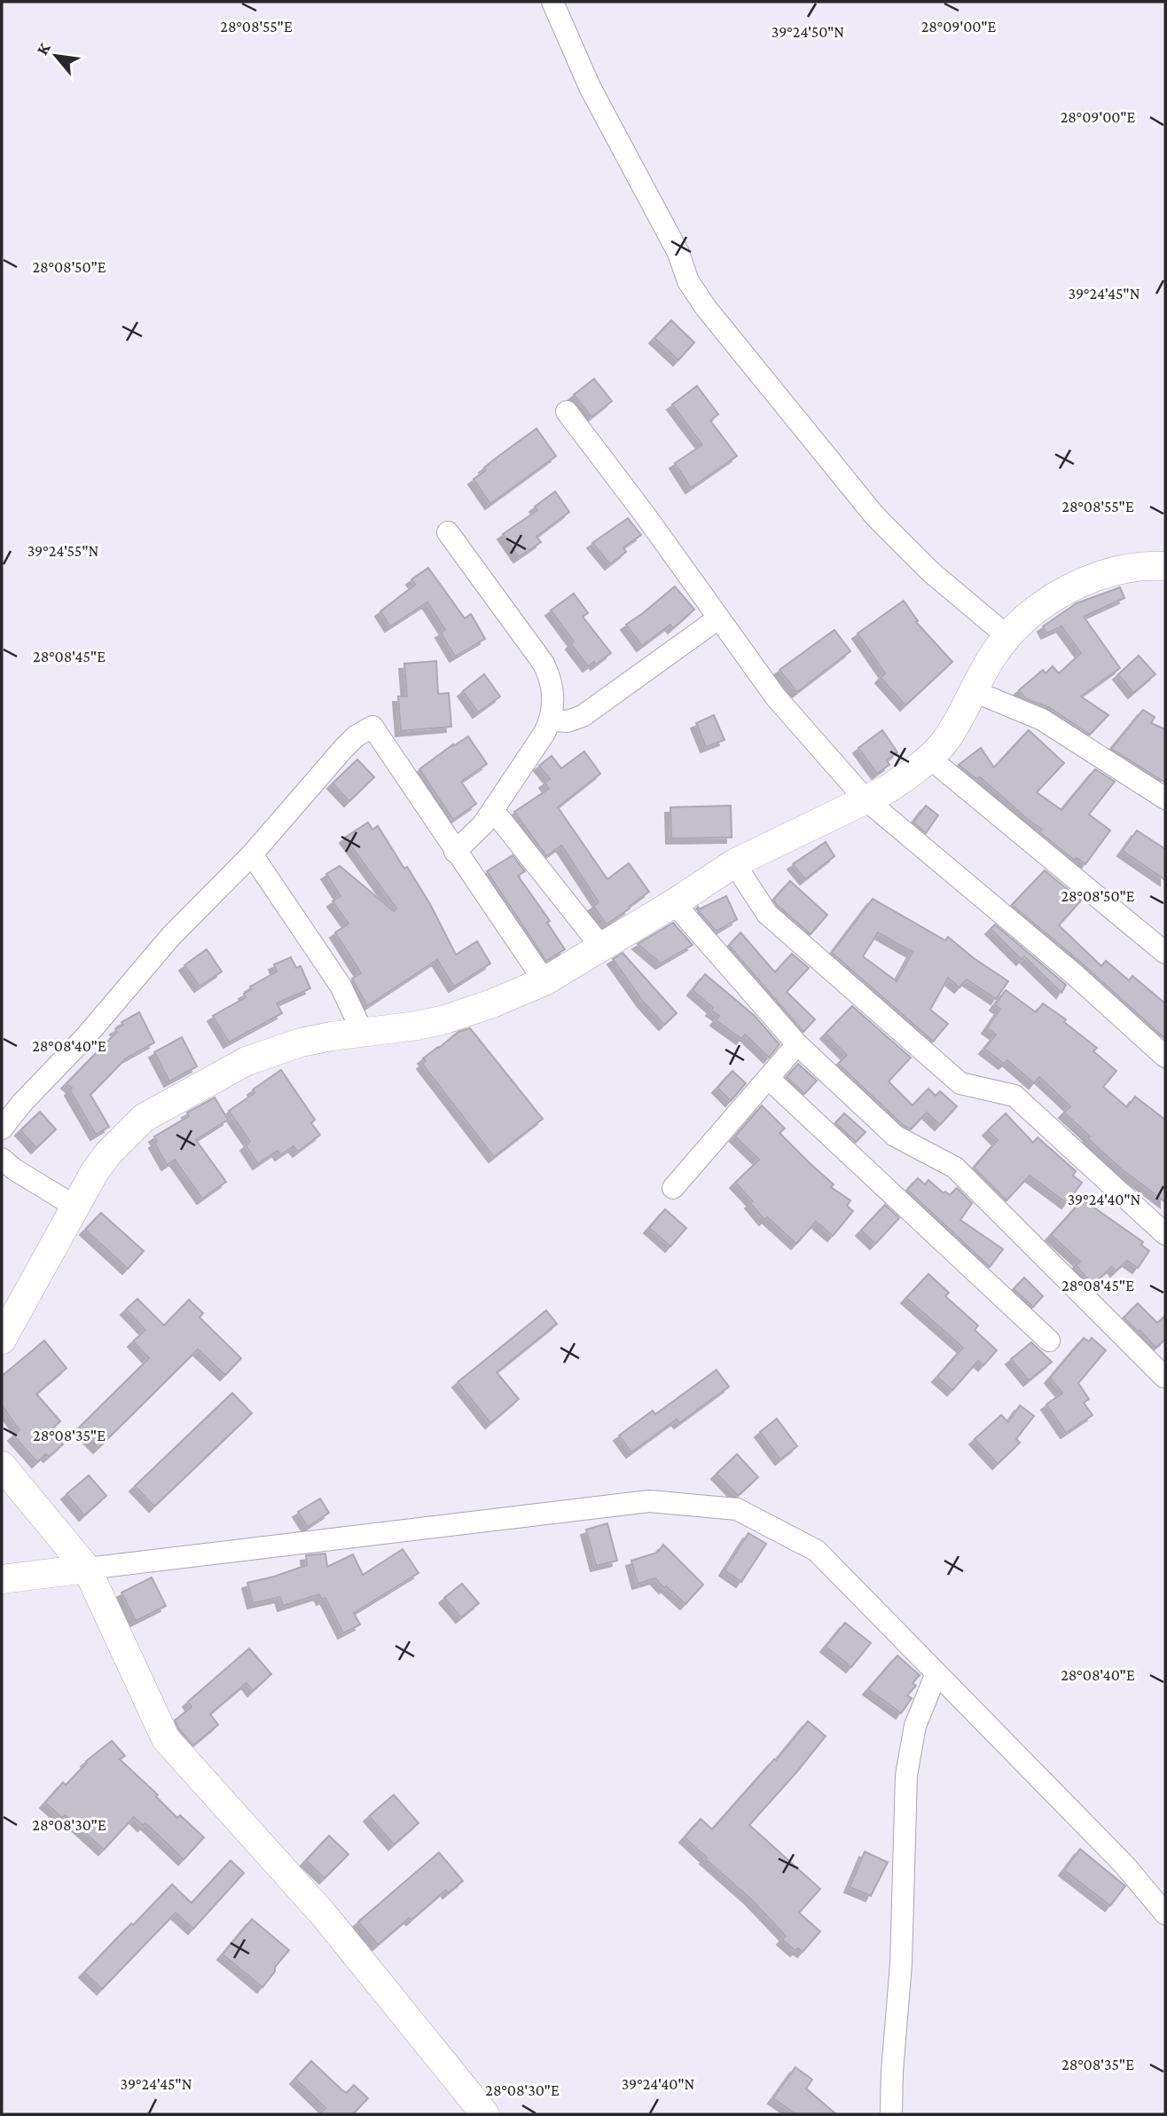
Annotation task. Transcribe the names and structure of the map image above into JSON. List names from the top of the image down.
{
  "north": "top left",
  "coordinates": [
    "28°08'55\"E",
    "28°09'00\"E",
    "39°24'50\"N",
    "28°08'50\"E",
    "39°24'45\"N",
    "39°24'55\"N",
    "28°08'45\"E",
    "28°08'40\"E",
    "39°24'40\"N",
    "28°08'35\"E",
    "28°08'30\"E"
  ]
}
